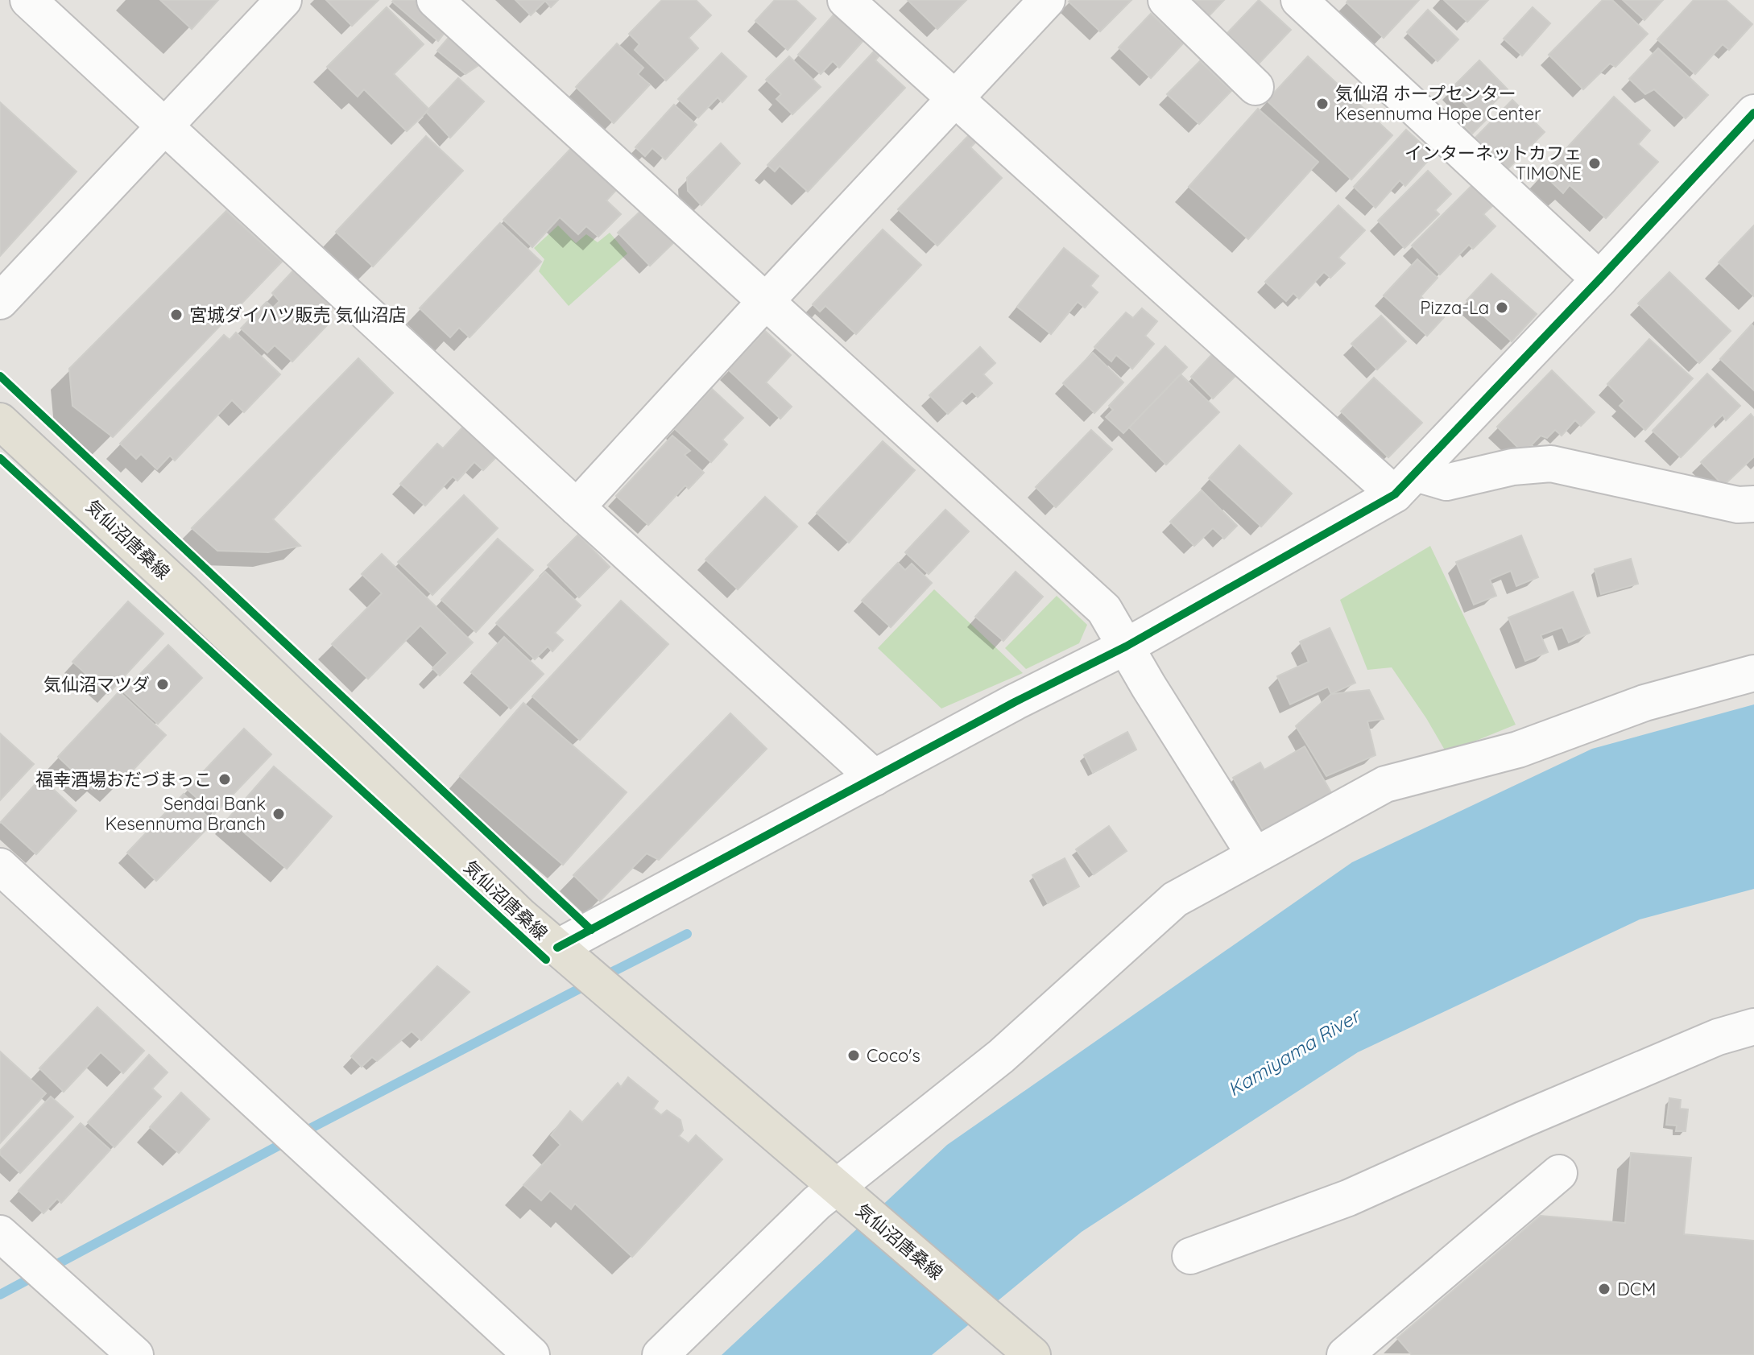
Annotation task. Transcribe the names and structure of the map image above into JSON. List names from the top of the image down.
{
  "streets": {
    "main road": ["気仙沼唐桑線"]
  },
  "water": ["Kamiyama River"],
  "places": [
    "気仙沼 ホープセンター Kesennuma Hope Center",
    "インターネットカフェ TIMONE",
    "Pizza-La",
    "宮城ダイハツ販売 気仙沼店",
    "気仙沼マツダ",
    "福幸酒場おだづまっこ",
    "Sendai Bank Kesennuma Branch",
    "Coco's",
    "DCM"
  ]
}
